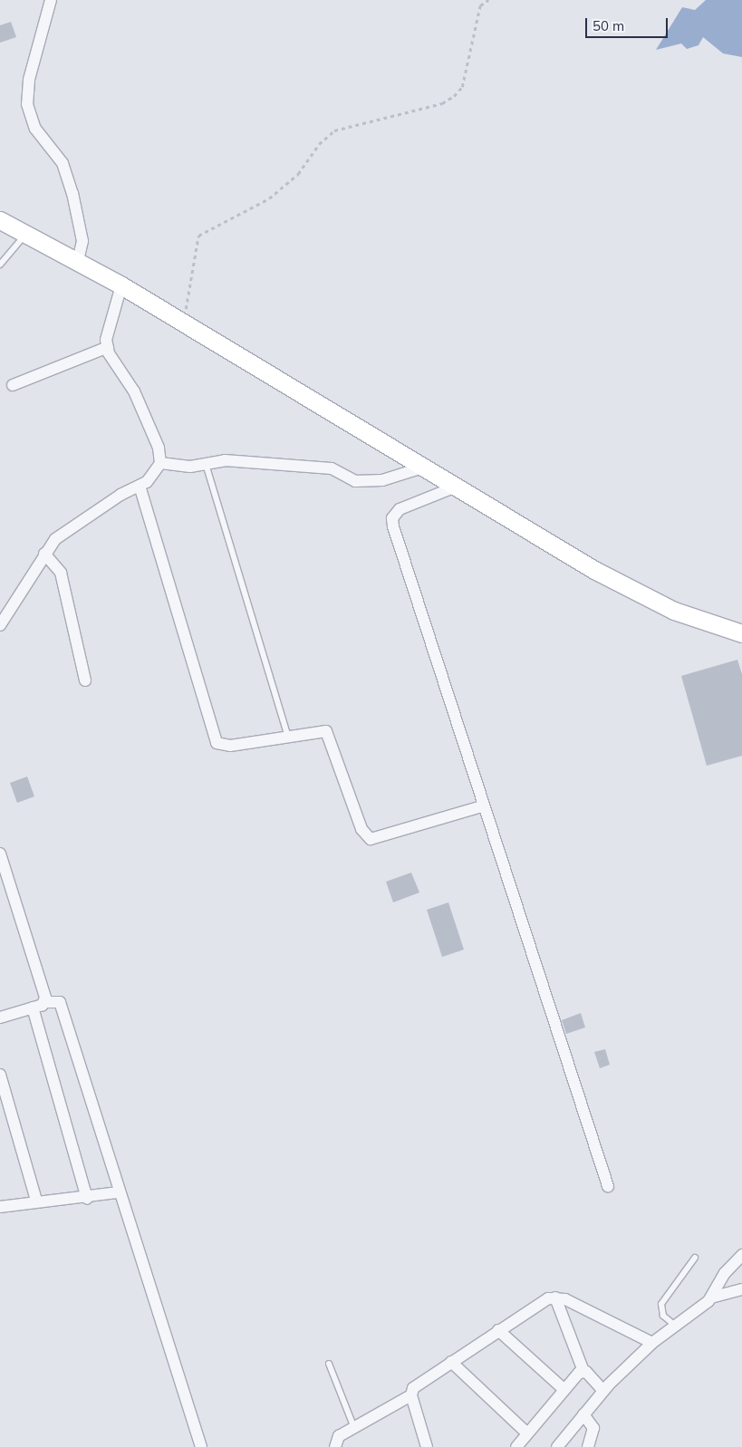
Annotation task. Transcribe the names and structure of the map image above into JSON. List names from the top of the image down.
{
  "scale_bar": "50 m"
}
